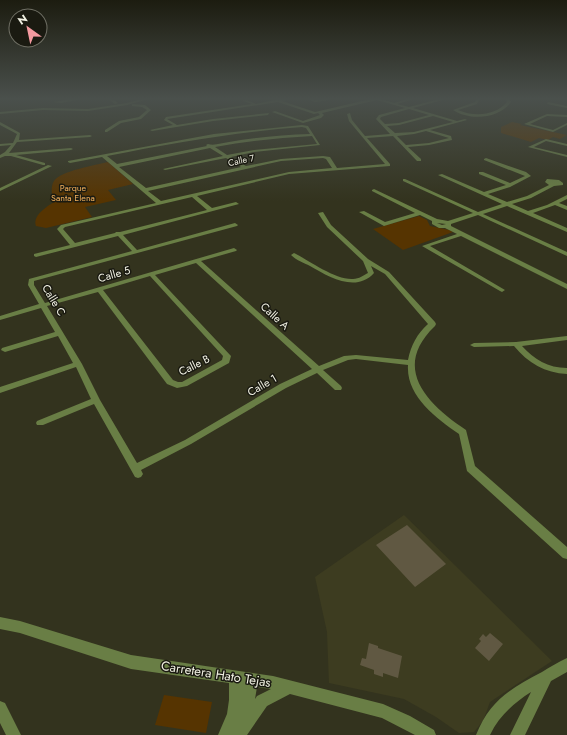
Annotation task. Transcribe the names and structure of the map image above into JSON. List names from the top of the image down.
{
  "streets": {
    "street": [
      "Calle 7",
      "Calle 5",
      "Calle C",
      "Calle A",
      "Calle B",
      "Calle 1",
      "Carretera Hato Tejas"
    ]
  },
  "crossings": [
    ["Calle 5", "Calle C"],
    ["Calle 5", "Calle A"],
    ["Calle 5", "Calle B"],
    ["Calle C", "Calle 1"],
    ["Calle A", "Calle 1"]
  ],
  "parks": ["Parque Santa Elena"],
  "north": "top left"
}
